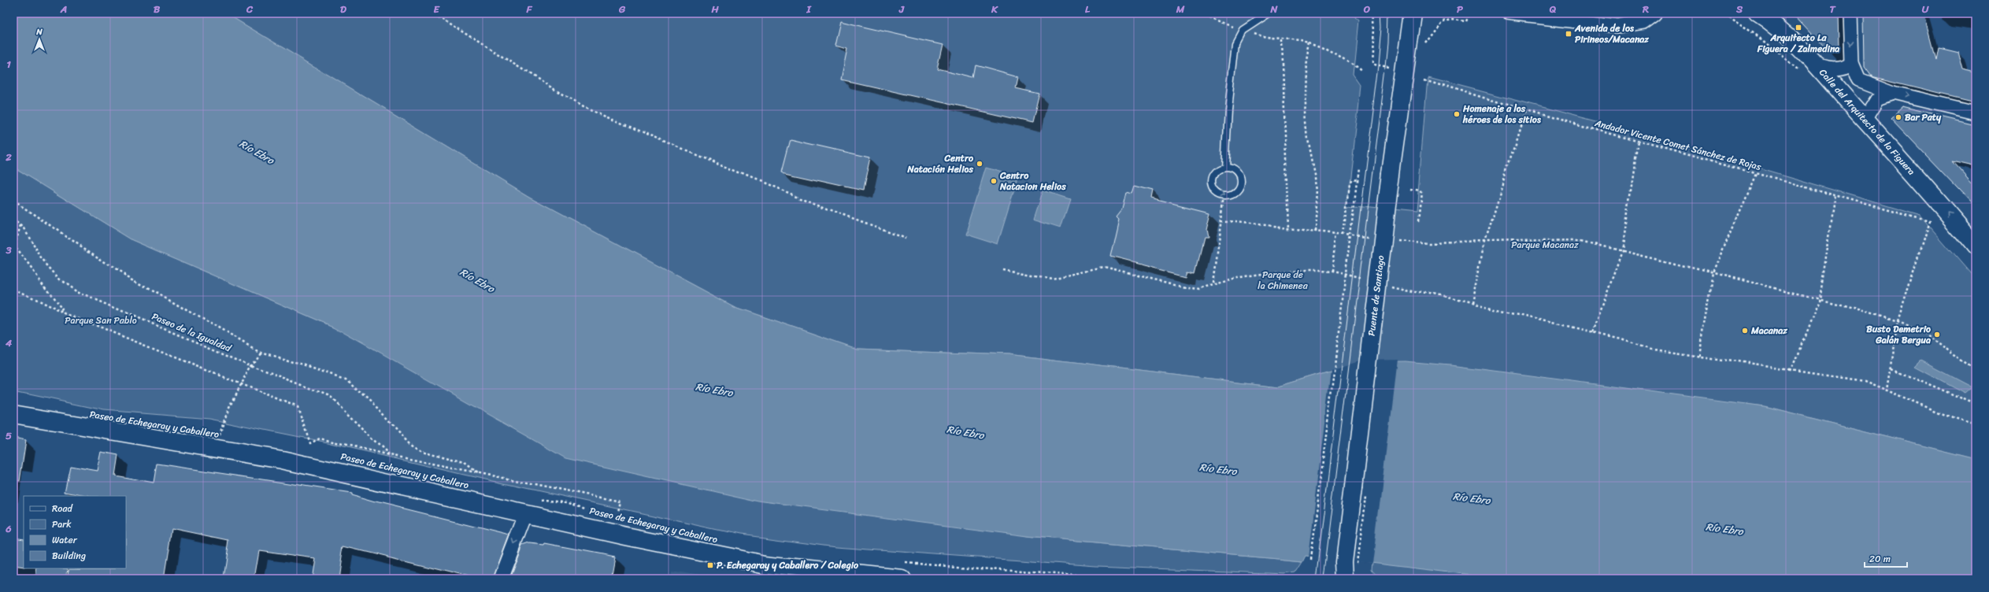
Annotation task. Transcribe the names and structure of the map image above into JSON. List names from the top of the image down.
{
  "streets": {
    "main road": ["Calle del Arquitecto de la Figuera", "Puente de Santiago", "Paseo de Echegaray y Caballero"],
    "path": ["Andador Vicente Comet Sánchez de Rojas", "Paseo de la Igualdad"]
  },
  "one_way": ["Calle del Arquitecto de la Figuera"],
  "water": ["Río Ebro"],
  "parks": ["Parque Macanaz", "Parque de la Chimenea", "Parque San Pablo"],
  "places": {
    "transit": ["Arquitecto La Figuera / Zalmedina", "Avenida de los Pirineos/Macanaz", "P. Echegaray y Caballero / Colegio"],
    "other": [
      "Homenaje a los héroes de los sitios",
      "Bar Paty",
      "Centro Natación Helios",
      "Centro Natacion Helios",
      "Macanaz",
      "Busto Demetrio Galán Bergua"
    ]
  },
  "legend": [
    "Road",
    "Park",
    "Water",
    "Building"
  ],
  "scale_bar": "20 m",
  "north": "top",
  "grid": {
    "columns": [
      "A",
      "B",
      "C",
      "D",
      "E",
      "F",
      "G",
      "H",
      "I",
      "J",
      "K",
      "L",
      "M",
      "N",
      "O",
      "P",
      "Q",
      "R",
      "S",
      "T",
      "U"
    ],
    "rows": [
      "1",
      "2",
      "3",
      "4",
      "5",
      "6"
    ]
  }
}
